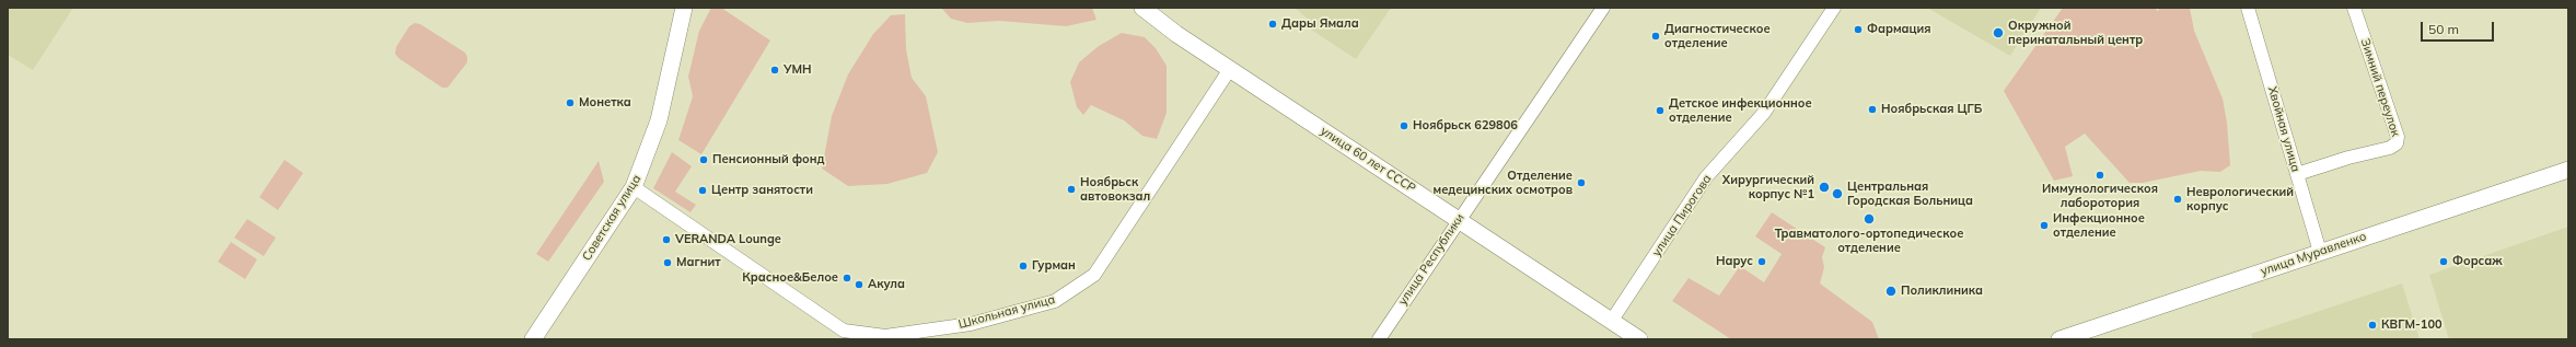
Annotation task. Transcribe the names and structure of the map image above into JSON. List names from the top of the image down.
{
  "streets": {
    "main road": ["улица 60 лет СССР", "Советская улица", "улица Муравленко"],
    "street": [
      "Зимний переулок",
      "Хвойная улица",
      "улица Пирогова",
      "улица Республики",
      "Школьная улица"
    ]
  },
  "crossings": [
    ["Зимний переулок", "Хвойная улица"],
    ["Хвойная улица", "улица Муравленко"],
    ["улица 60 лет СССР", "улица Пирогова"],
    ["улица 60 лет СССР", "улица Республики"],
    ["улица 60 лет СССР", "Школьная улица"],
    ["Советская улица", "Школьная улица"]
  ],
  "places": [
    "Дары Ямала",
    "Фармация",
    "Окружной перинатальный центр",
    "Диагностическое отделение",
    "УМН",
    "Монетка",
    "Ноябрьская ЦГБ",
    "Детское инфекционное отделение",
    "Ноябрьск 629806",
    "Пенсионный фонд",
    "Иммунологическоя лаборотория",
    "Отделение медецинских осмотров",
    "Хирургический корпус №1",
    "Ноябрьск автовокзал",
    "Центр занятости",
    "Центральная Городская Больница",
    "Неврологический корпус",
    "Травматолого-ортопедическое отделение",
    "Инфекционное отделение",
    "VERANDA Lounge",
    "Нарус",
    "Форсаж",
    "Магнит",
    "Гурман",
    "Красное&Белое",
    "Акула",
    "Поликлиника",
    "КВГМ-100"
  ],
  "scale_bar": "50 m"
}
